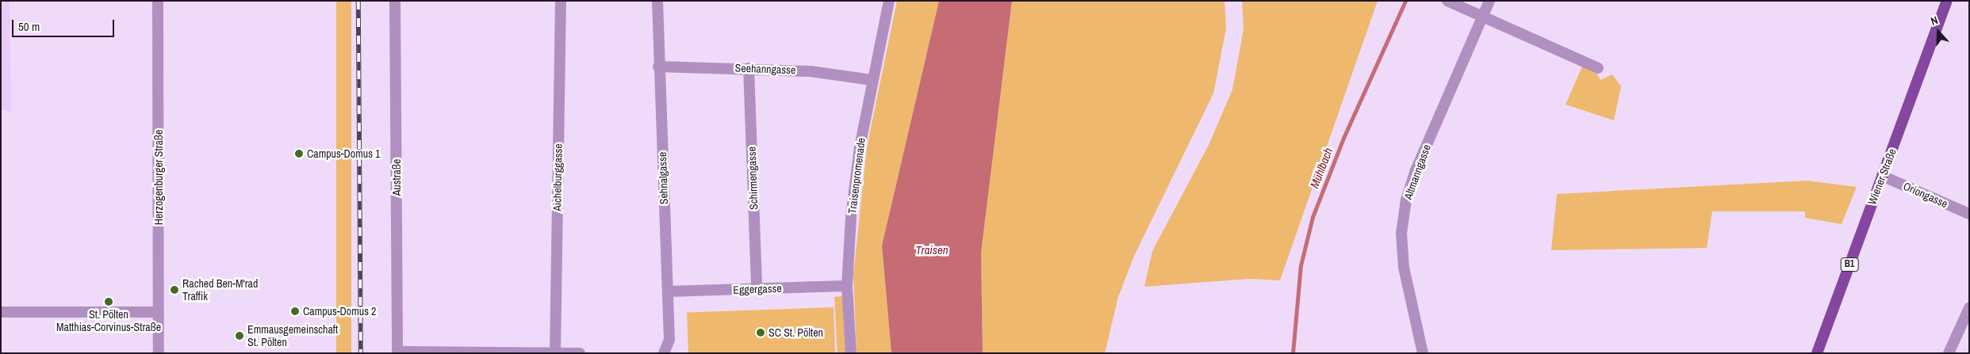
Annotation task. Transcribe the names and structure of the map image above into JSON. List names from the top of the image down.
{
  "streets": {
    "main road": ["Wiener Straße", "B1"],
    "street": [
      "Seehanngasse",
      "Altmanngasse",
      "Traisenpromenade",
      "Herzogenburger Straße",
      "Austraße",
      "Aichelburggasse",
      "Sehnalgasse",
      "Schirmengasse",
      "Oriongasse",
      "Eggergasse"
    ]
  },
  "crossings": [
    ["Seehanngasse", "Traisenpromenade"],
    ["Seehanngasse", "Sehnalgasse"],
    ["Seehanngasse", "Schirmengasse"],
    ["Traisenpromenade", "Eggergasse"],
    ["Wiener Straße", "Oriongasse"],
    ["Sehnalgasse", "Eggergasse"],
    ["Schirmengasse", "Eggergasse"]
  ],
  "water": ["Mühlbach", "Traisen"],
  "places": [
    "Campus-Domus 1",
    "Rached Ben-M'rad Traffik",
    "St. Pölten Matthias-Corvinus-Straße",
    "Campus-Domus 2",
    "SC St. Pölten",
    "Emmausgemeinschaft St. Pölten"
  ],
  "scale_bar": "50 m",
  "north": "top"
}
